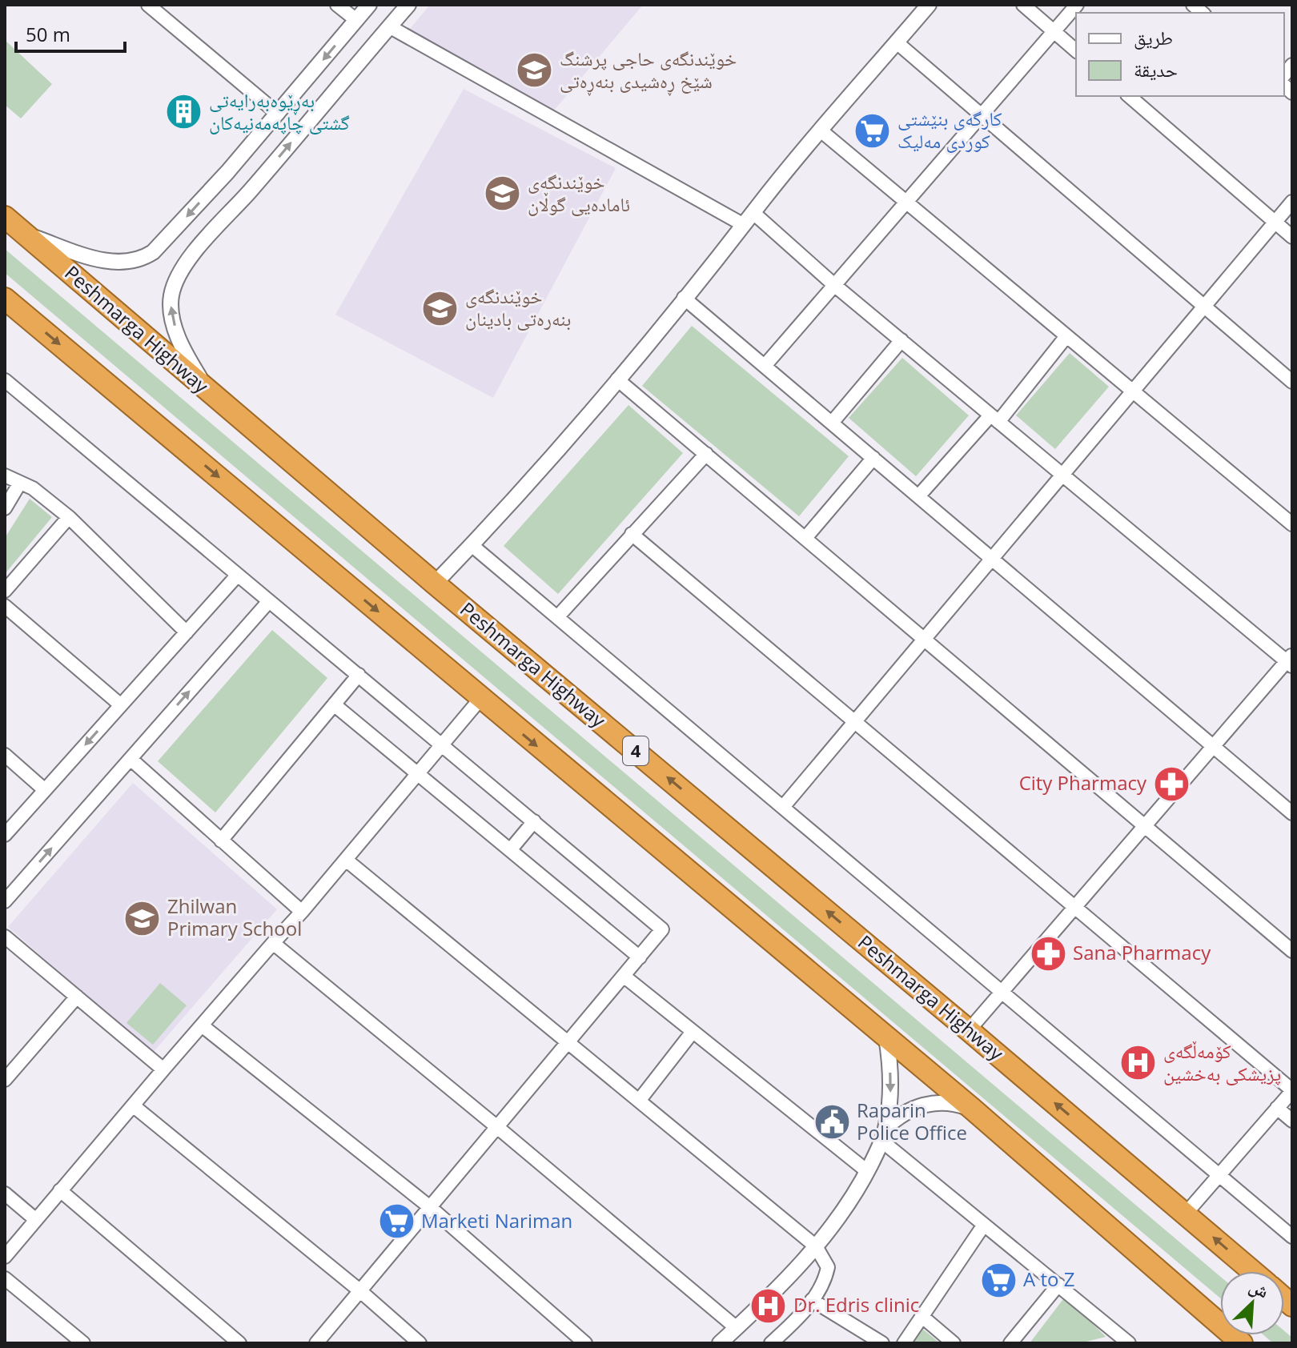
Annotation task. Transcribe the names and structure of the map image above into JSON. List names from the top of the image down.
{
  "streets": {
    "highway": ["Peshmarga Highway", "4"]
  },
  "places": {
    "school or university": [
      "خوێندنگەی حاجی پرشنگ شێخ ڕەشیدی بنەڕەتی",
      "خوێندنگەی ئامادەیی گوڵان",
      "خوێندنگەی بنەرەتی بادینان",
      "Zhilwan Primary School"
    ],
    "building": ["بەڕێوەبەرایەتی گشتی چاپەمەنیەکان"],
    "supermarket": ["کارگەی بنێشتی کوردی مەلیک", "Marketi Nariman", "A to Z"],
    "pharmacy": ["City Pharmacy", "Sana Pharmacy"],
    "hospital": ["کۆمەڵگەی پزیشکی بەخشین", "Dr. Edris clinic"],
    "public building": ["Raparin Police Office"]
  },
  "legend": ["طريق", "حديقة"],
  "scale_bar": "50 m",
  "north": "top right"
}
